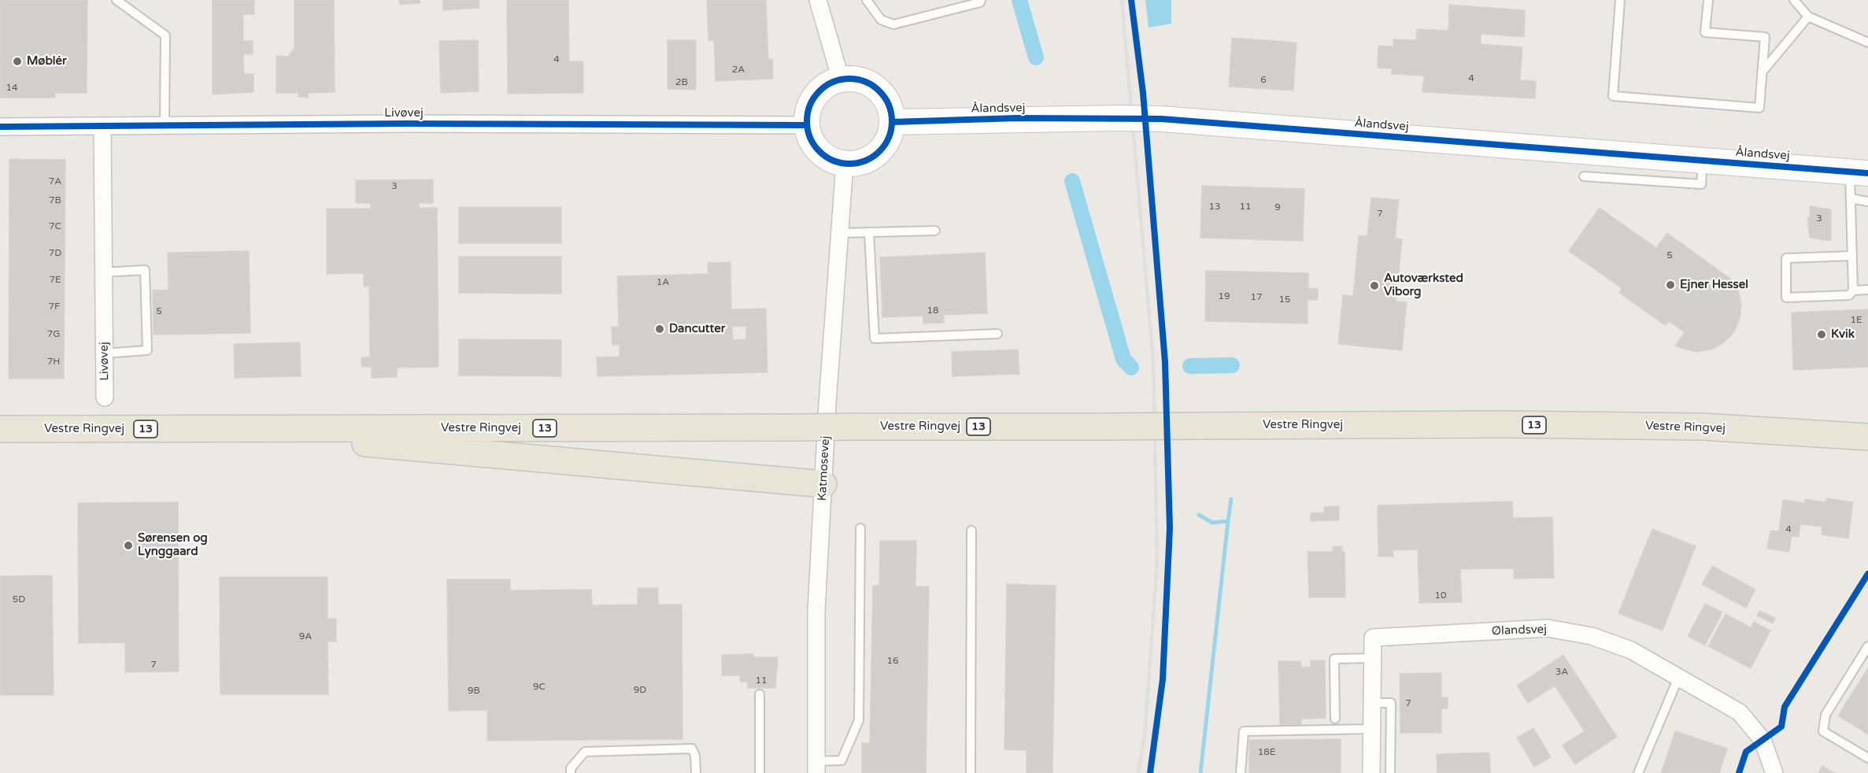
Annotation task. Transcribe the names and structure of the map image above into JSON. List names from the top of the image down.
{
  "streets": {
    "main road": ["Vestre Ringvej", "13"],
    "street": [
      "Ålandsvej",
      "Livøvej",
      "Katmosevej",
      "Ølandsvej"
    ]
  },
  "crossings": [
    ["Ålandsvej", "Livøvej"],
    ["Ålandsvej", "Katmosevej"],
    ["Livøvej", "Katmosevej"]
  ],
  "places": [
    "Møblér",
    "Ejner Hessel",
    "Autoværksted Viborg",
    "Dancutter",
    "Kvik",
    "Sørensen og Lynggaard"
  ],
  "house_numbers": [
    "4",
    "2A",
    "4",
    "6",
    "2B",
    "14",
    "7A",
    "3",
    "7B",
    "13",
    "11",
    "9",
    "7",
    "3",
    "7C",
    "7D",
    "5",
    "7E",
    "1A",
    "19",
    "17",
    "15",
    "7F",
    "18",
    "5",
    "1E",
    "7G",
    "7H",
    "4",
    "10",
    "5D",
    "9A",
    "16",
    "7",
    "3A",
    "11",
    "9C",
    "9D",
    "9B",
    "7",
    "18E"
  ]
}
